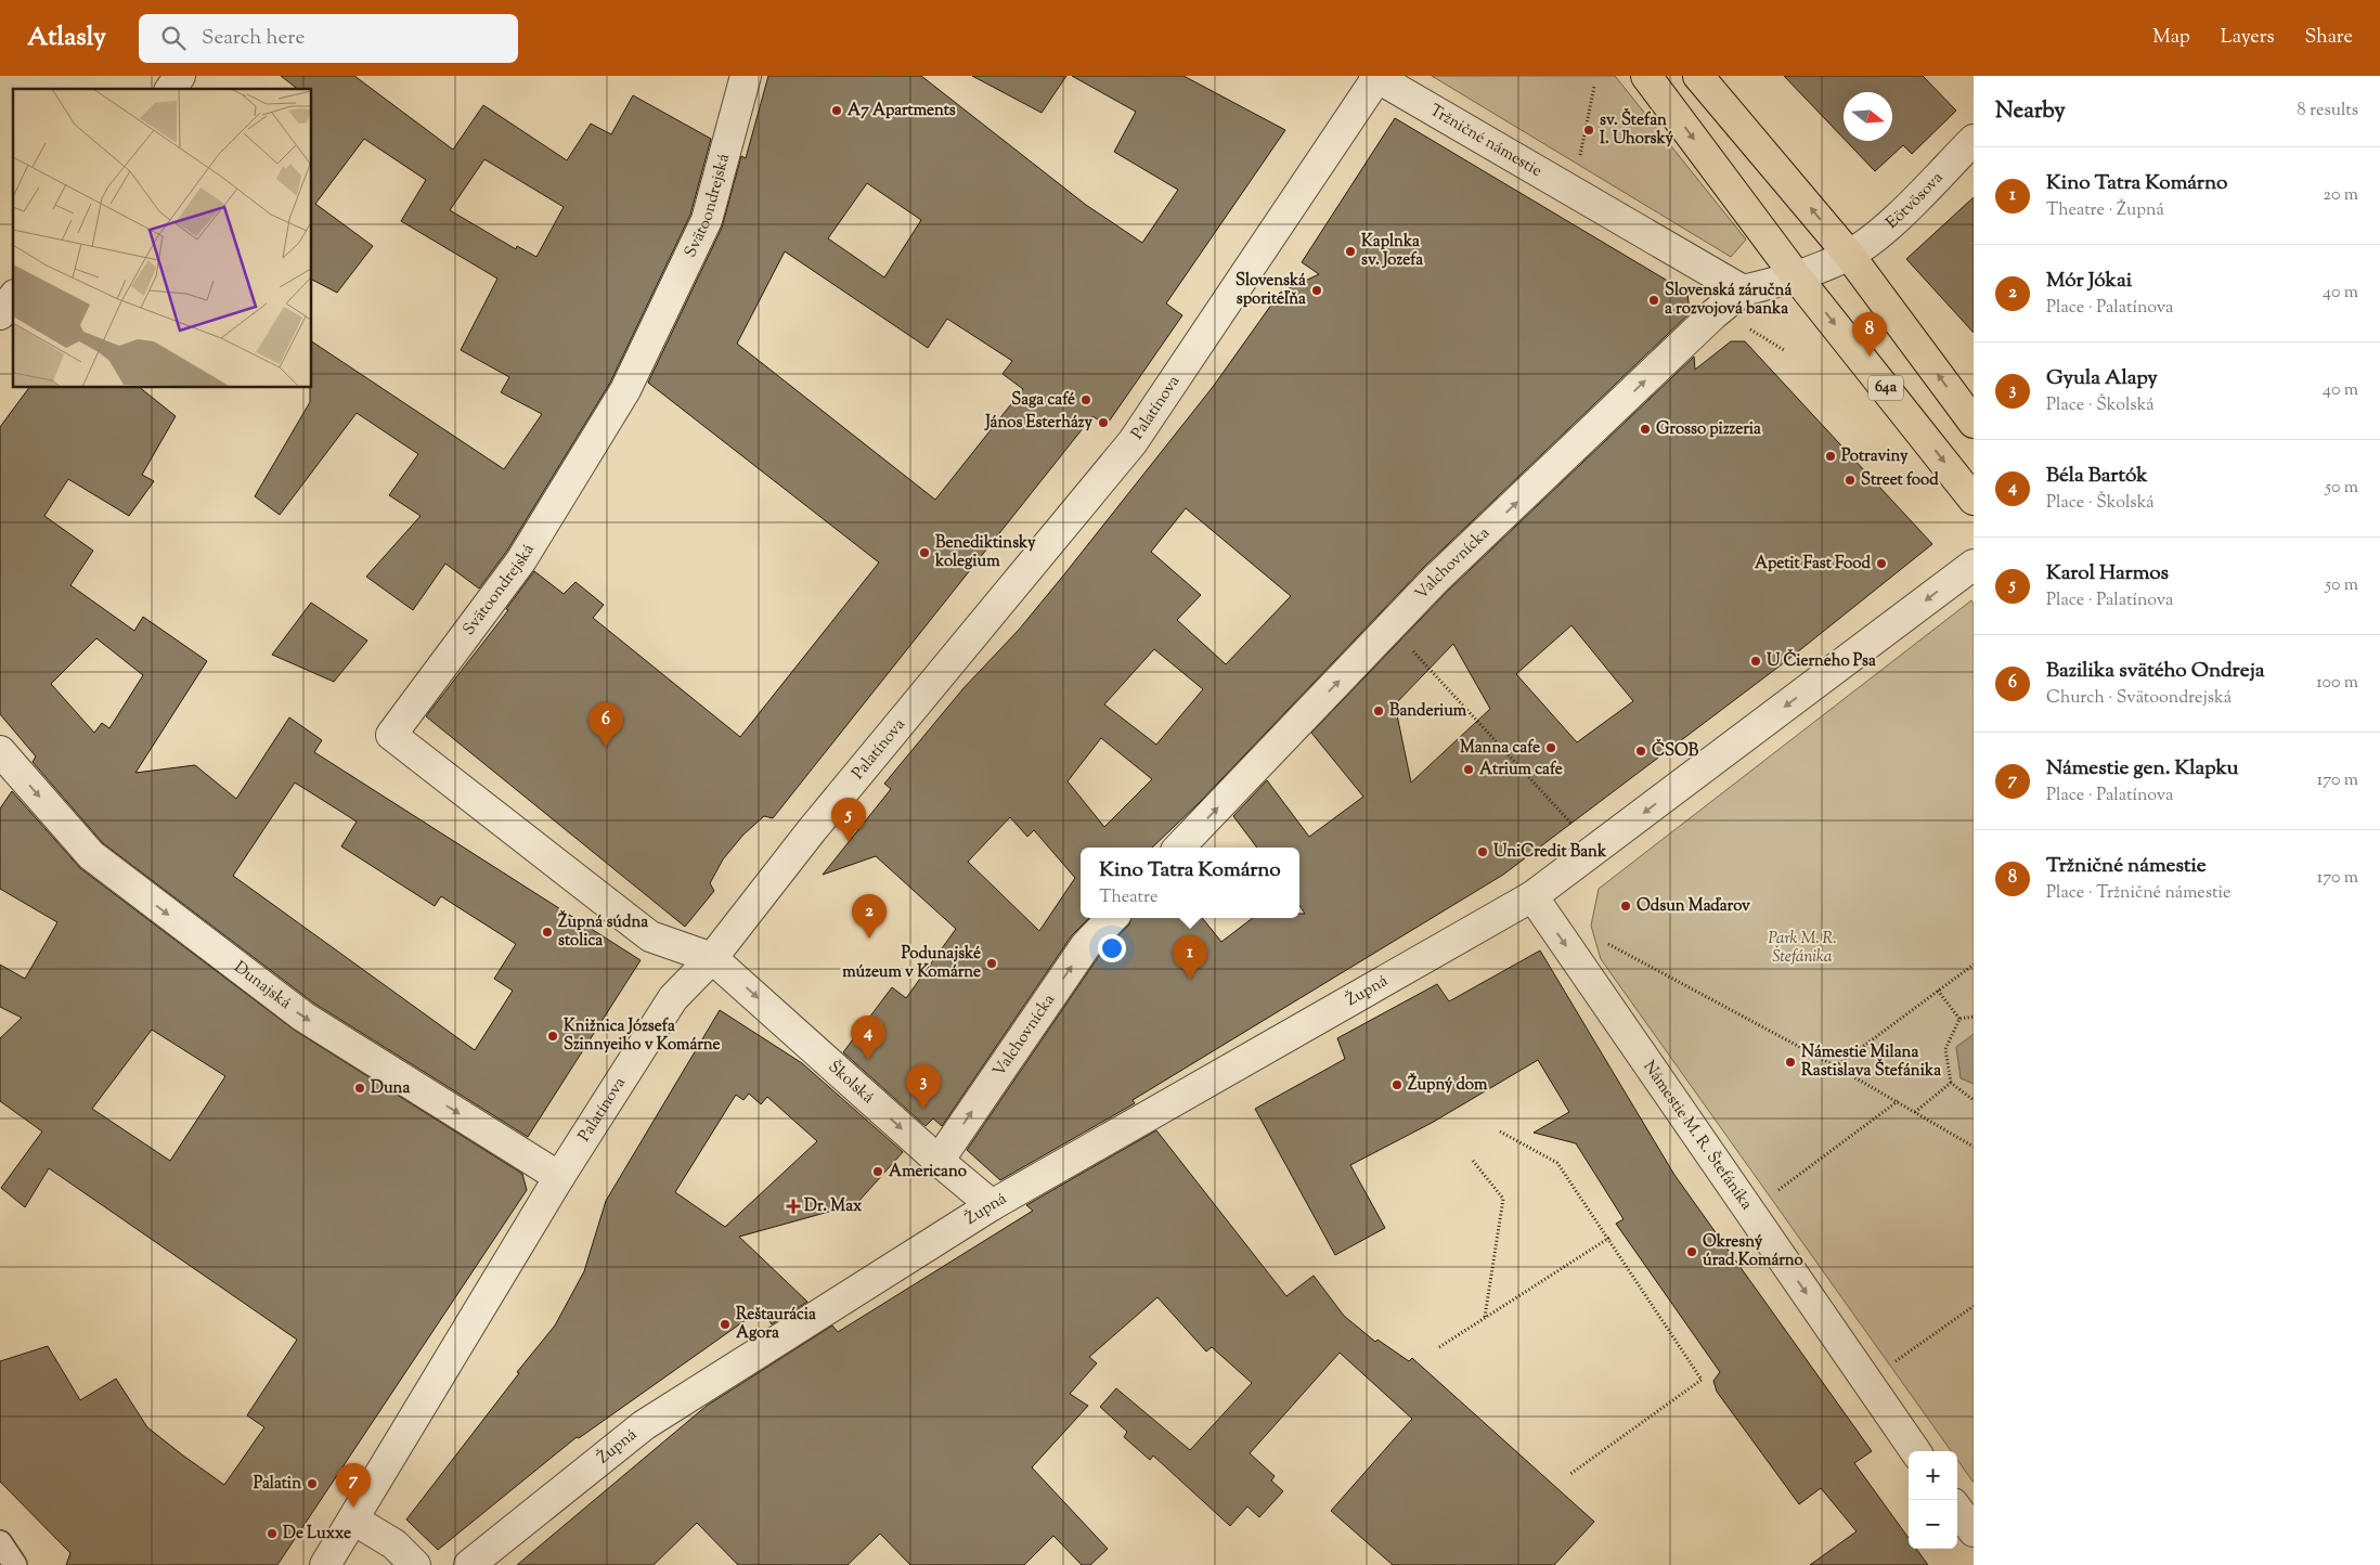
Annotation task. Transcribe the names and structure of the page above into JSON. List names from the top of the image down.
{
  "streets": {
    "main road": ["64a"],
    "street": [
      "Tržničné námestie",
      "Eötvösova",
      "Svätoondrejská",
      "Palatínova",
      "Valchovnícka",
      "Dunajská",
      "Župná",
      "Školská",
      "Námestie M. R. Štefánika"
    ]
  },
  "crossings": [
    ["Tržničné námestie", "Palatínova"],
    ["Tržničné námestie", "Valchovnícka"],
    ["Eötvösova", "64a"],
    ["Svätoondrejská", "Palatínova"],
    ["Svätoondrejská", "Školská"],
    ["Palatínova", "Dunajská"],
    ["Palatínova", "Školská"],
    ["Valchovnícka", "Školská"],
    ["Župná", "Školská"],
    ["Župná", "Námestie M. R. Štefánika"]
  ],
  "one_way": [
    "Valchovnícka",
    "Dunajská",
    "Školská",
    "Námestie M. R. Štefánika"
  ],
  "parks": ["Park M. R. Štefánika"],
  "places": {
    "other": [
      "A7 Apartments",
      "sv. Štefan I. Uhorský",
      "Kaplnka sv. Jozefa",
      "Slovenská sporiteľňa",
      "Slovenská záručná a rozvojová banka",
      "Saga café",
      "János Esterházy",
      "Grosso pizzeria",
      "Potraviny",
      "Street food",
      "Benediktinsky kolegium",
      "Apetit Fast Food",
      "U Čierneho Psa",
      "Banderium",
      "Manna cafe",
      "ČSOB",
      "Atrium cafe",
      "UniCredit Bank",
      "Odsun Maďarov",
      "Župná súdna stolica",
      "Podunajské múzeum v Komárne",
      "Knižnica Józsefa Szinnyeiho v Komárne",
      "Námestie Milana Rastislava Štefánika",
      "Župný dom",
      "Duna",
      "Americano",
      "Okresný úrad Komárno",
      "Reštaurácia Agora",
      "Palatin",
      "De Luxxe"
    ],
    "health": ["Dr. Max"]
  },
  "north": "right",
  "page": {
    "header": "Atlasly",
    "search": "Search here",
    "nav": ["Map", "Layers", "Share"],
    "heading": ["Nearby", "8 results"],
    "list": [
      {
        "mark": "1",
        "name": "Kino Tatra Komárno",
        "note": "Theatre · Župná",
        "value": "20 m"
      },
      {
        "mark": "2",
        "name": "Mór Jókai",
        "note": "Place · Palatínova",
        "value": "40 m"
      },
      {
        "mark": "3",
        "name": "Gyula Alapy",
        "note": "Place · Školská",
        "value": "40 m"
      },
      {
        "mark": "4",
        "name": "Béla Bartók",
        "note": "Place · Školská",
        "value": "50 m"
      },
      {
        "mark": "5",
        "name": "Karol Harmos",
        "note": "Place · Palatínova",
        "value": "50 m"
      },
      {
        "mark": "6",
        "name": "Bazilika svätého Ondreja",
        "note": "Church · Svätoondrejská",
        "value": "100 m"
      },
      {
        "mark": "7",
        "name": "Námestie gen. Klapku",
        "note": "Place · Palatínova",
        "value": "170 m"
      },
      {
        "mark": "8",
        "name": "Tržničné námestie",
        "note": "Place · Tržničné námestie",
        "value": "170 m"
      }
    ],
    "pins": [
      "8",
      "6",
      "5",
      "2",
      "1",
      "4",
      "3",
      "7"
    ],
    "popup": ["Kino Tatra Komárno", "Theatre"],
    "map_buttons": ["+", "−"]
  }
}
